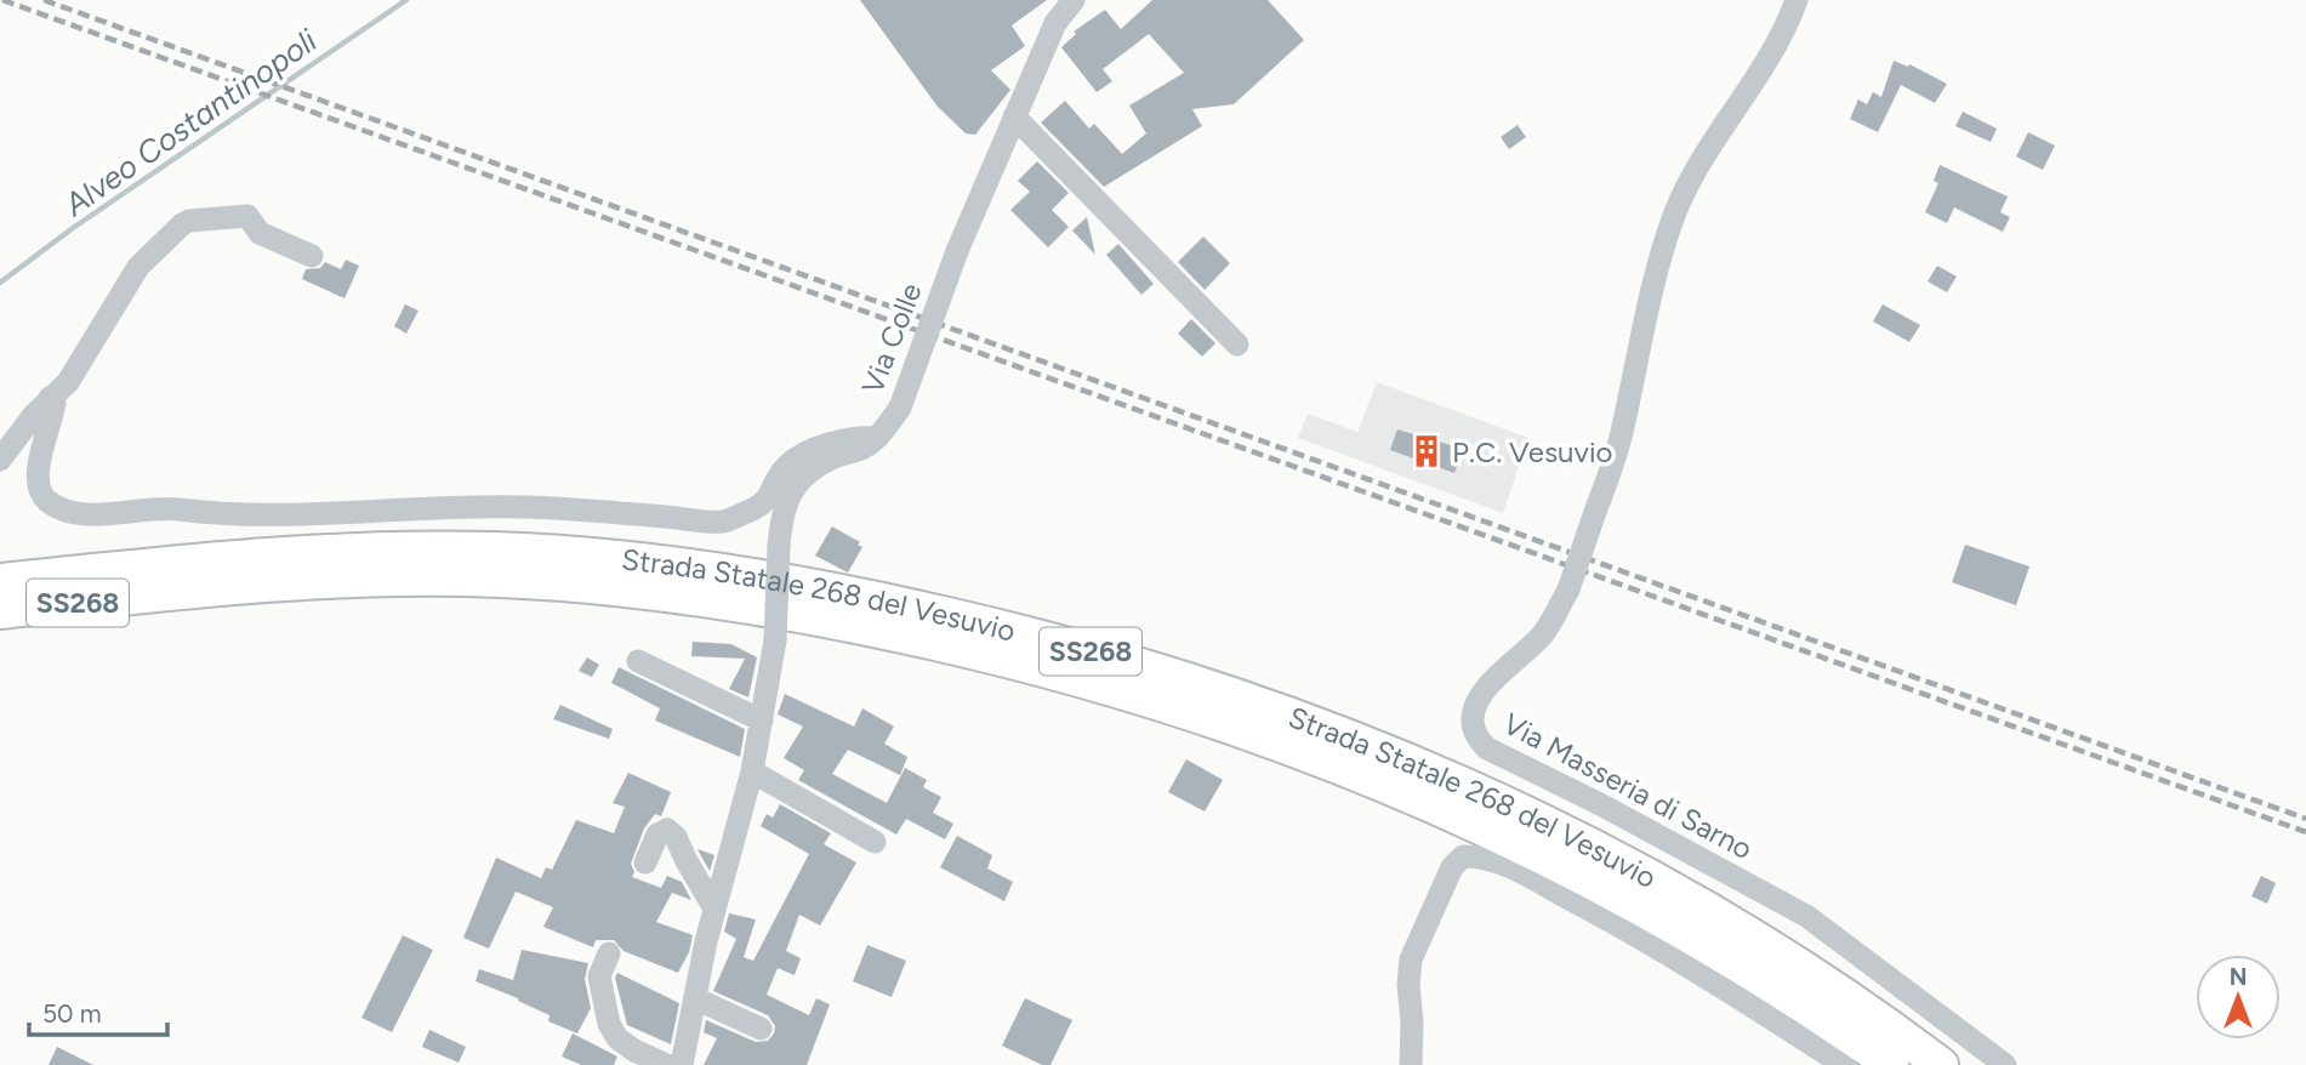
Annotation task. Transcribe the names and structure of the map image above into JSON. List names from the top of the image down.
{
  "streets": {
    "highway": ["Strada Statale 268 del Vesuvio", "SS268"],
    "street": ["Via Colle", "Via Masseria di Sarno"]
  },
  "water": ["Alveo Costantinopoli"],
  "places": {
    "building": ["P.C. Vesuvio"]
  },
  "scale_bar": "50 m",
  "north": "top"
}
